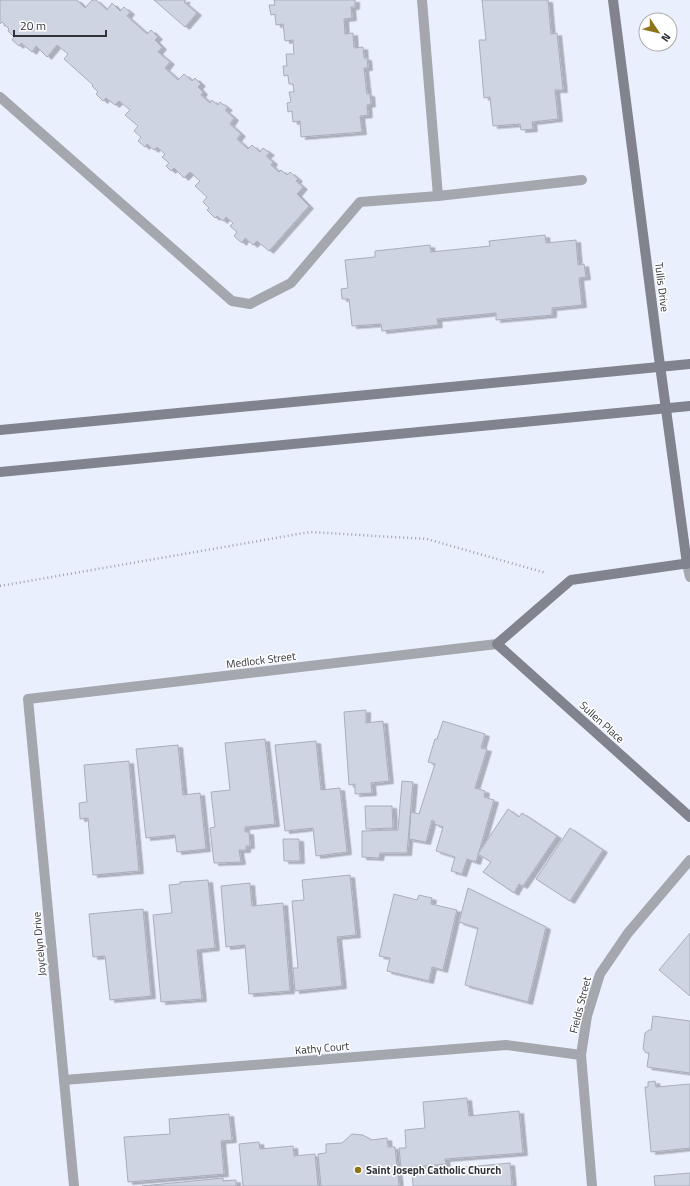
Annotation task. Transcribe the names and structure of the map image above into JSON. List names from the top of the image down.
{
  "streets": {
    "main road": ["Tullis Drive", "Sullen Place"],
    "street": [
      "Medlock Street",
      "Joycelyn Drive",
      "Fields Street",
      "Kathy Court"
    ]
  },
  "crossings": [
    ["Medlock Street", "Sullen Place"],
    ["Medlock Street", "Joycelyn Drive"],
    ["Joycelyn Drive", "Kathy Court"],
    ["Fields Street", "Kathy Court"]
  ],
  "places": ["Saint Joseph Catholic Church"],
  "scale_bar": "20 m",
  "north": "bottom right"
}
